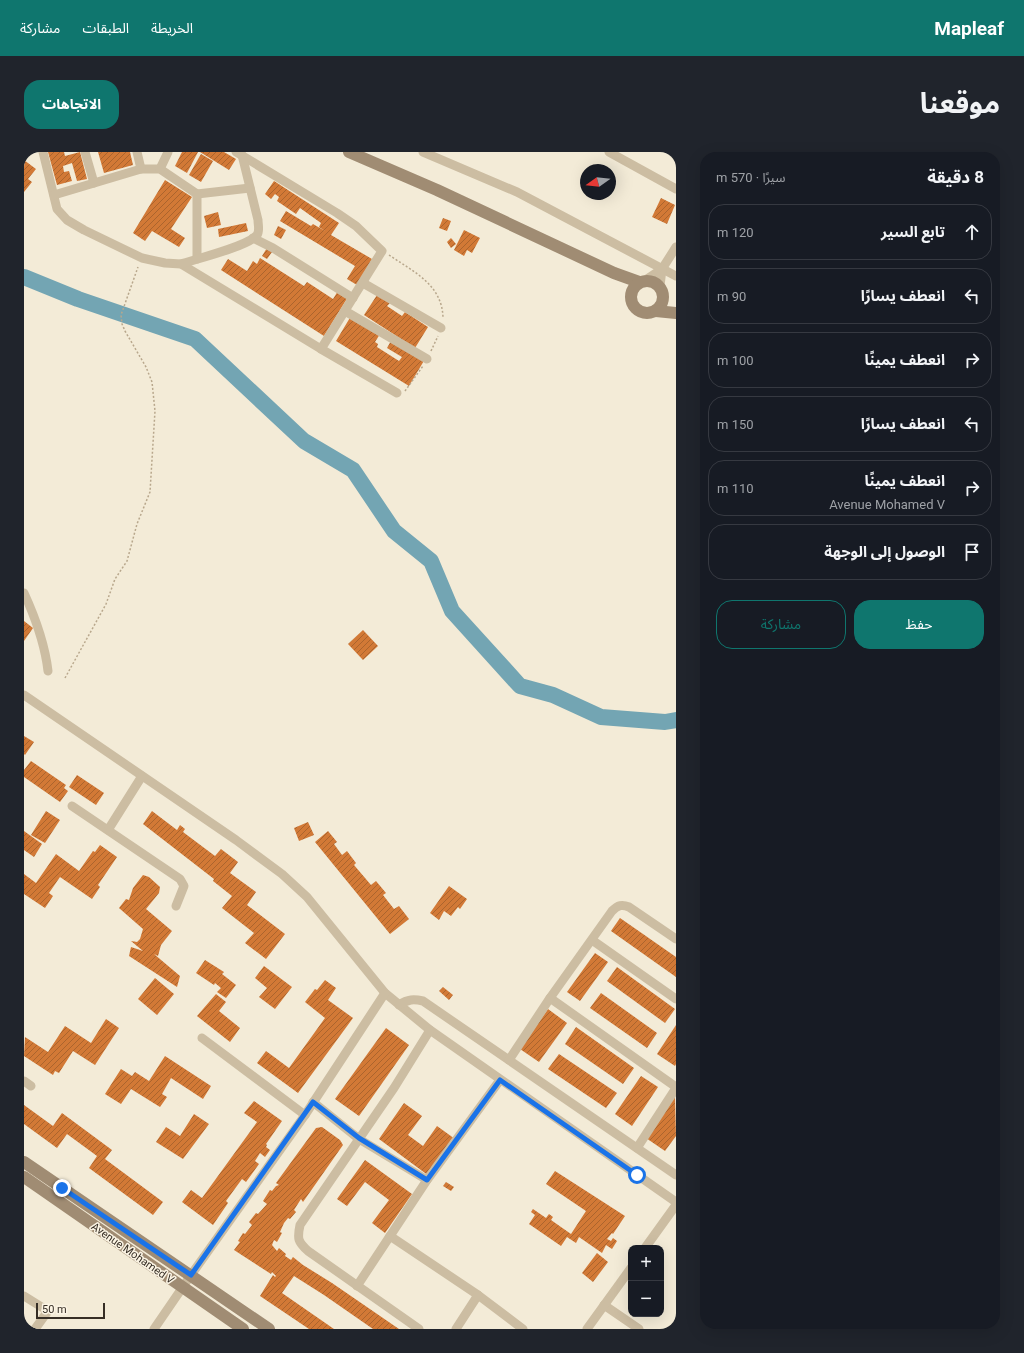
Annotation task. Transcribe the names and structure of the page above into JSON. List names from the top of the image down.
{
  "streets": {
    "street": ["Avenue Mohamed V"]
  },
  "scale_bar": "50 m",
  "north": "left",
  "page": {
    "header": "Mapleaf",
    "nav": ["الخريطة", "الطبقات", "مشاركة"],
    "title": "موقعنا",
    "buttons": [
      "الاتجاهات",
      ["حفظ", "مشاركة"]
    ],
    "heading": ["8 دقيقة", "سيرًا · 570 m"],
    "list": [
      ["تابع السير", "120 m"],
      ["انعطف يسارًا", "90 m"],
      ["انعطف يمينًا", "100 m"],
      ["انعطف يسارًا", "150 m"],
      ["انعطف يمينًا", "Avenue Mohamed V", "110 m"],
      "الوصول إلى الوجهة"
    ],
    "map_buttons": ["+", "−"],
    "scale": "50 m"
  }
}
